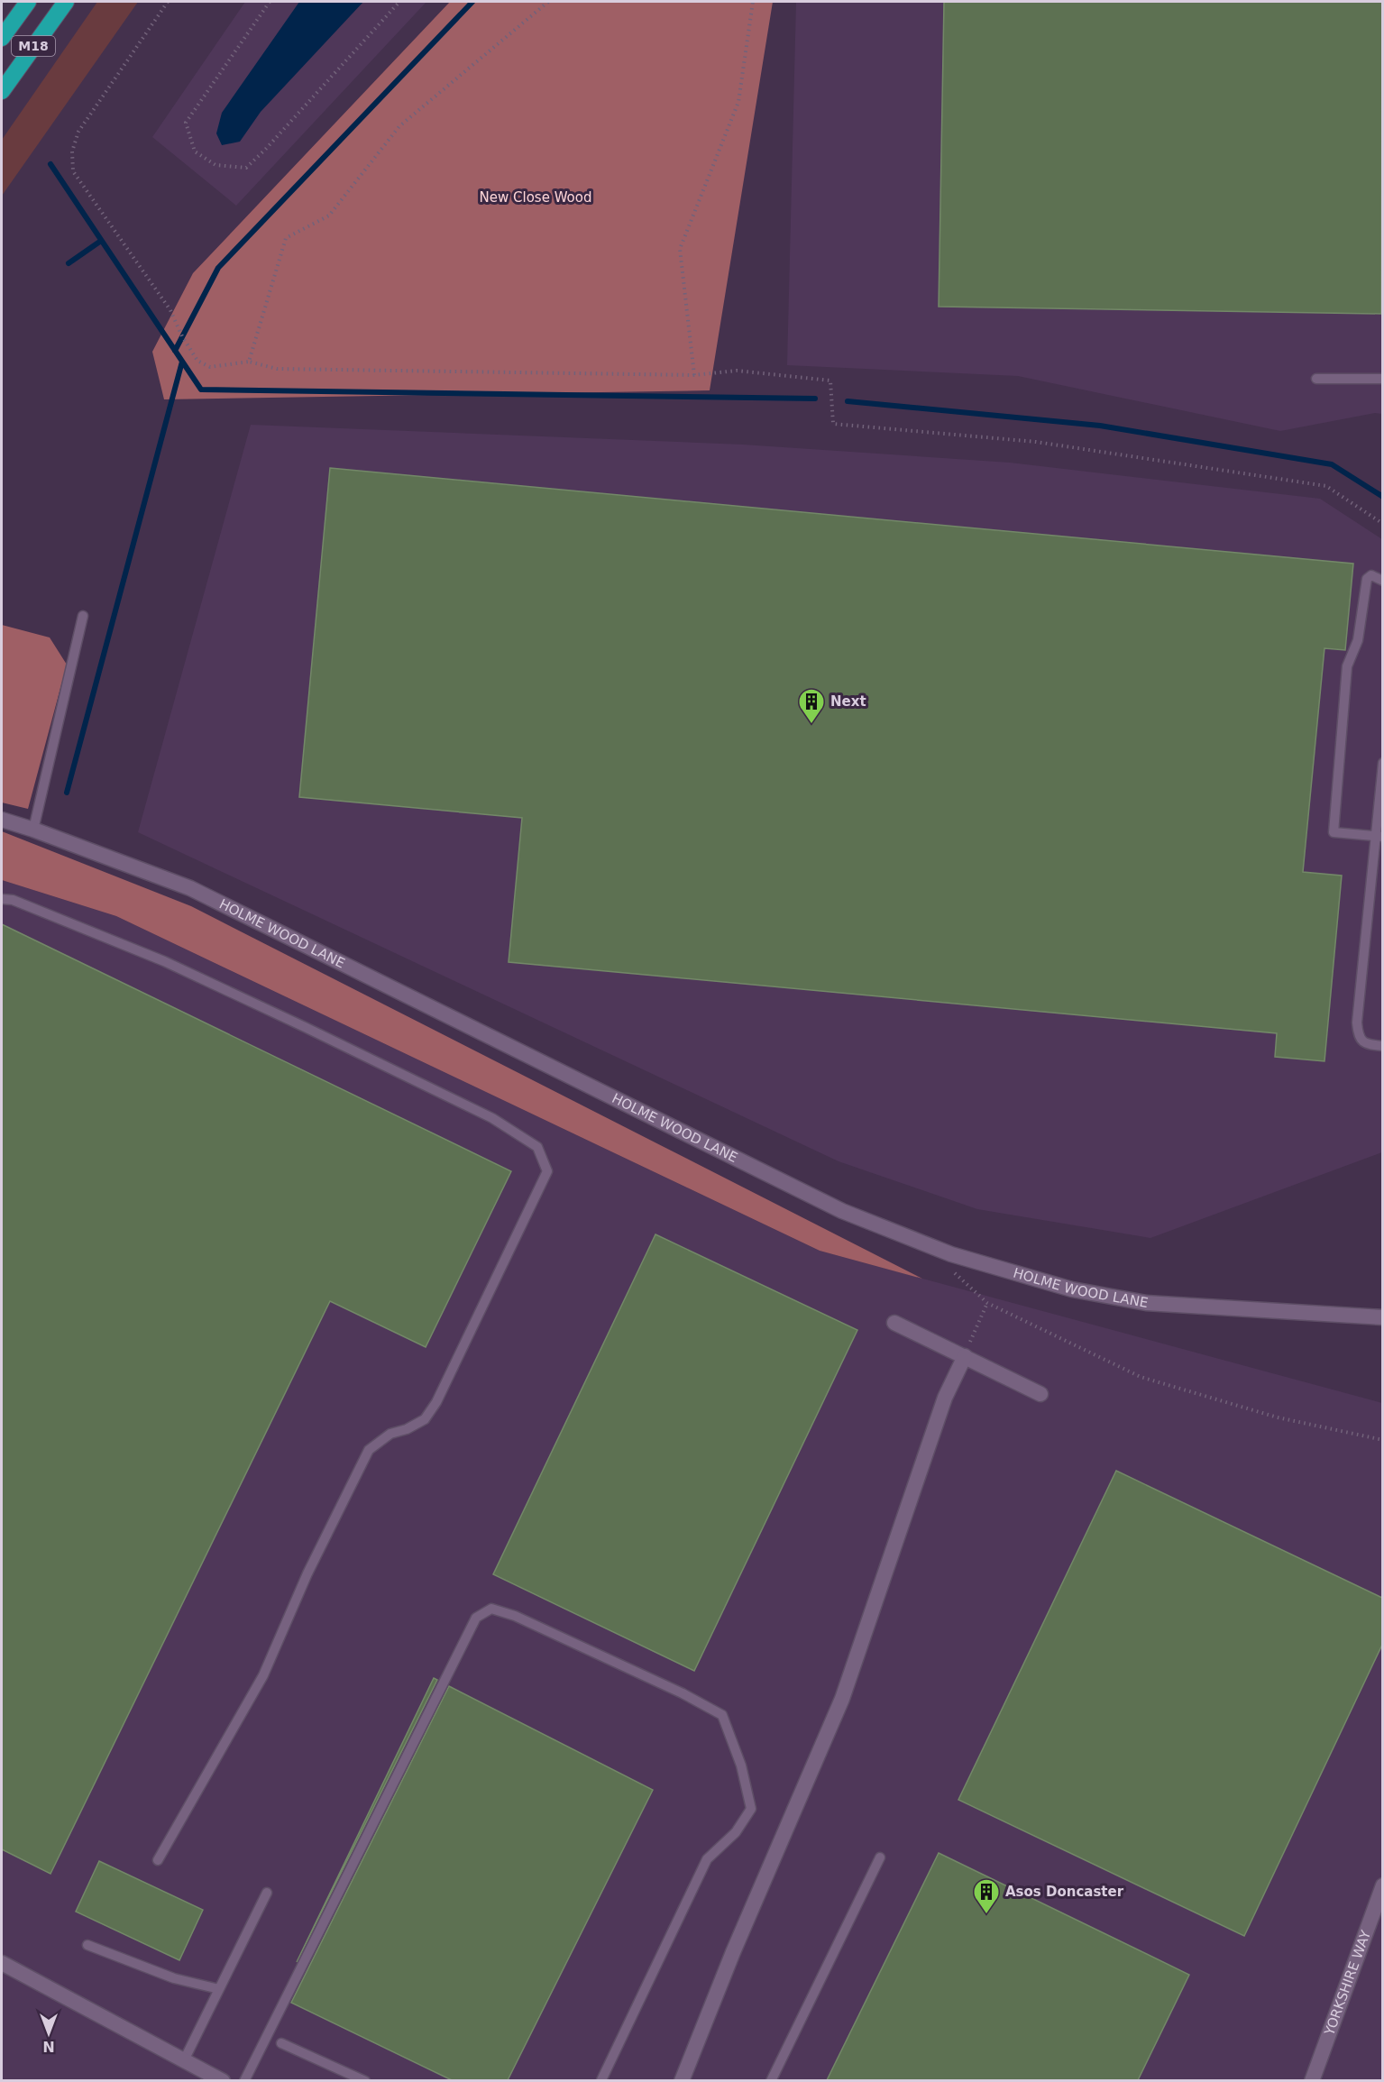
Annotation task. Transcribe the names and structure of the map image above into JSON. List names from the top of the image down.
{
  "streets": {
    "highway": ["M18"],
    "street": ["HOLME WOOD LANE", "YORKSHIRE WAY"]
  },
  "parks": ["New Close Wood"],
  "places": {
    "building": ["Next", "Asos Doncaster"]
  },
  "north": "bottom"
}
